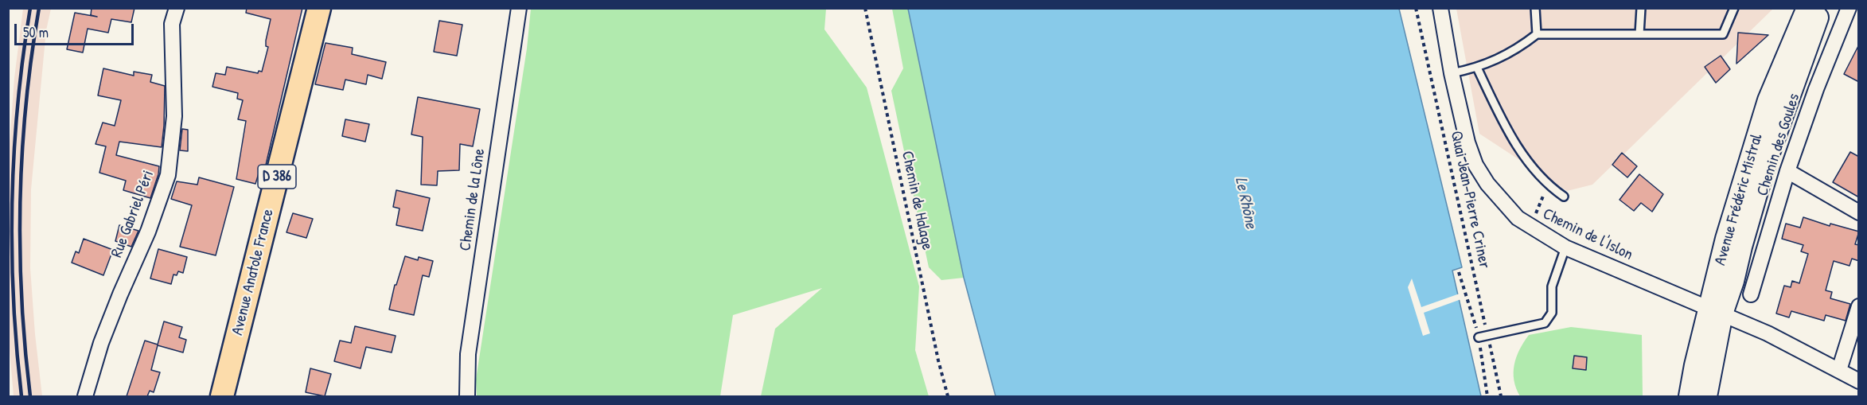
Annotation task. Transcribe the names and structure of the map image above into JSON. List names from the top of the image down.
{
  "streets": {
    "main road": ["D 386", "Avenue Frédéric Mistral", "Avenue Anatole France"],
    "street": [
      "Chemin des Goules",
      "Chemin de la Lône",
      "Rue Gabriel Péri",
      "Chemin de l'Islon"
    ],
    "path": ["Quai Jean-Pierre Criner", "Chemin de Halage"]
  },
  "crossings": [
    ["Avenue Frédéric Mistral", "Chemin de l'Islon"]
  ],
  "water": ["Le Rhône"],
  "scale_bar": "50 m"
}
